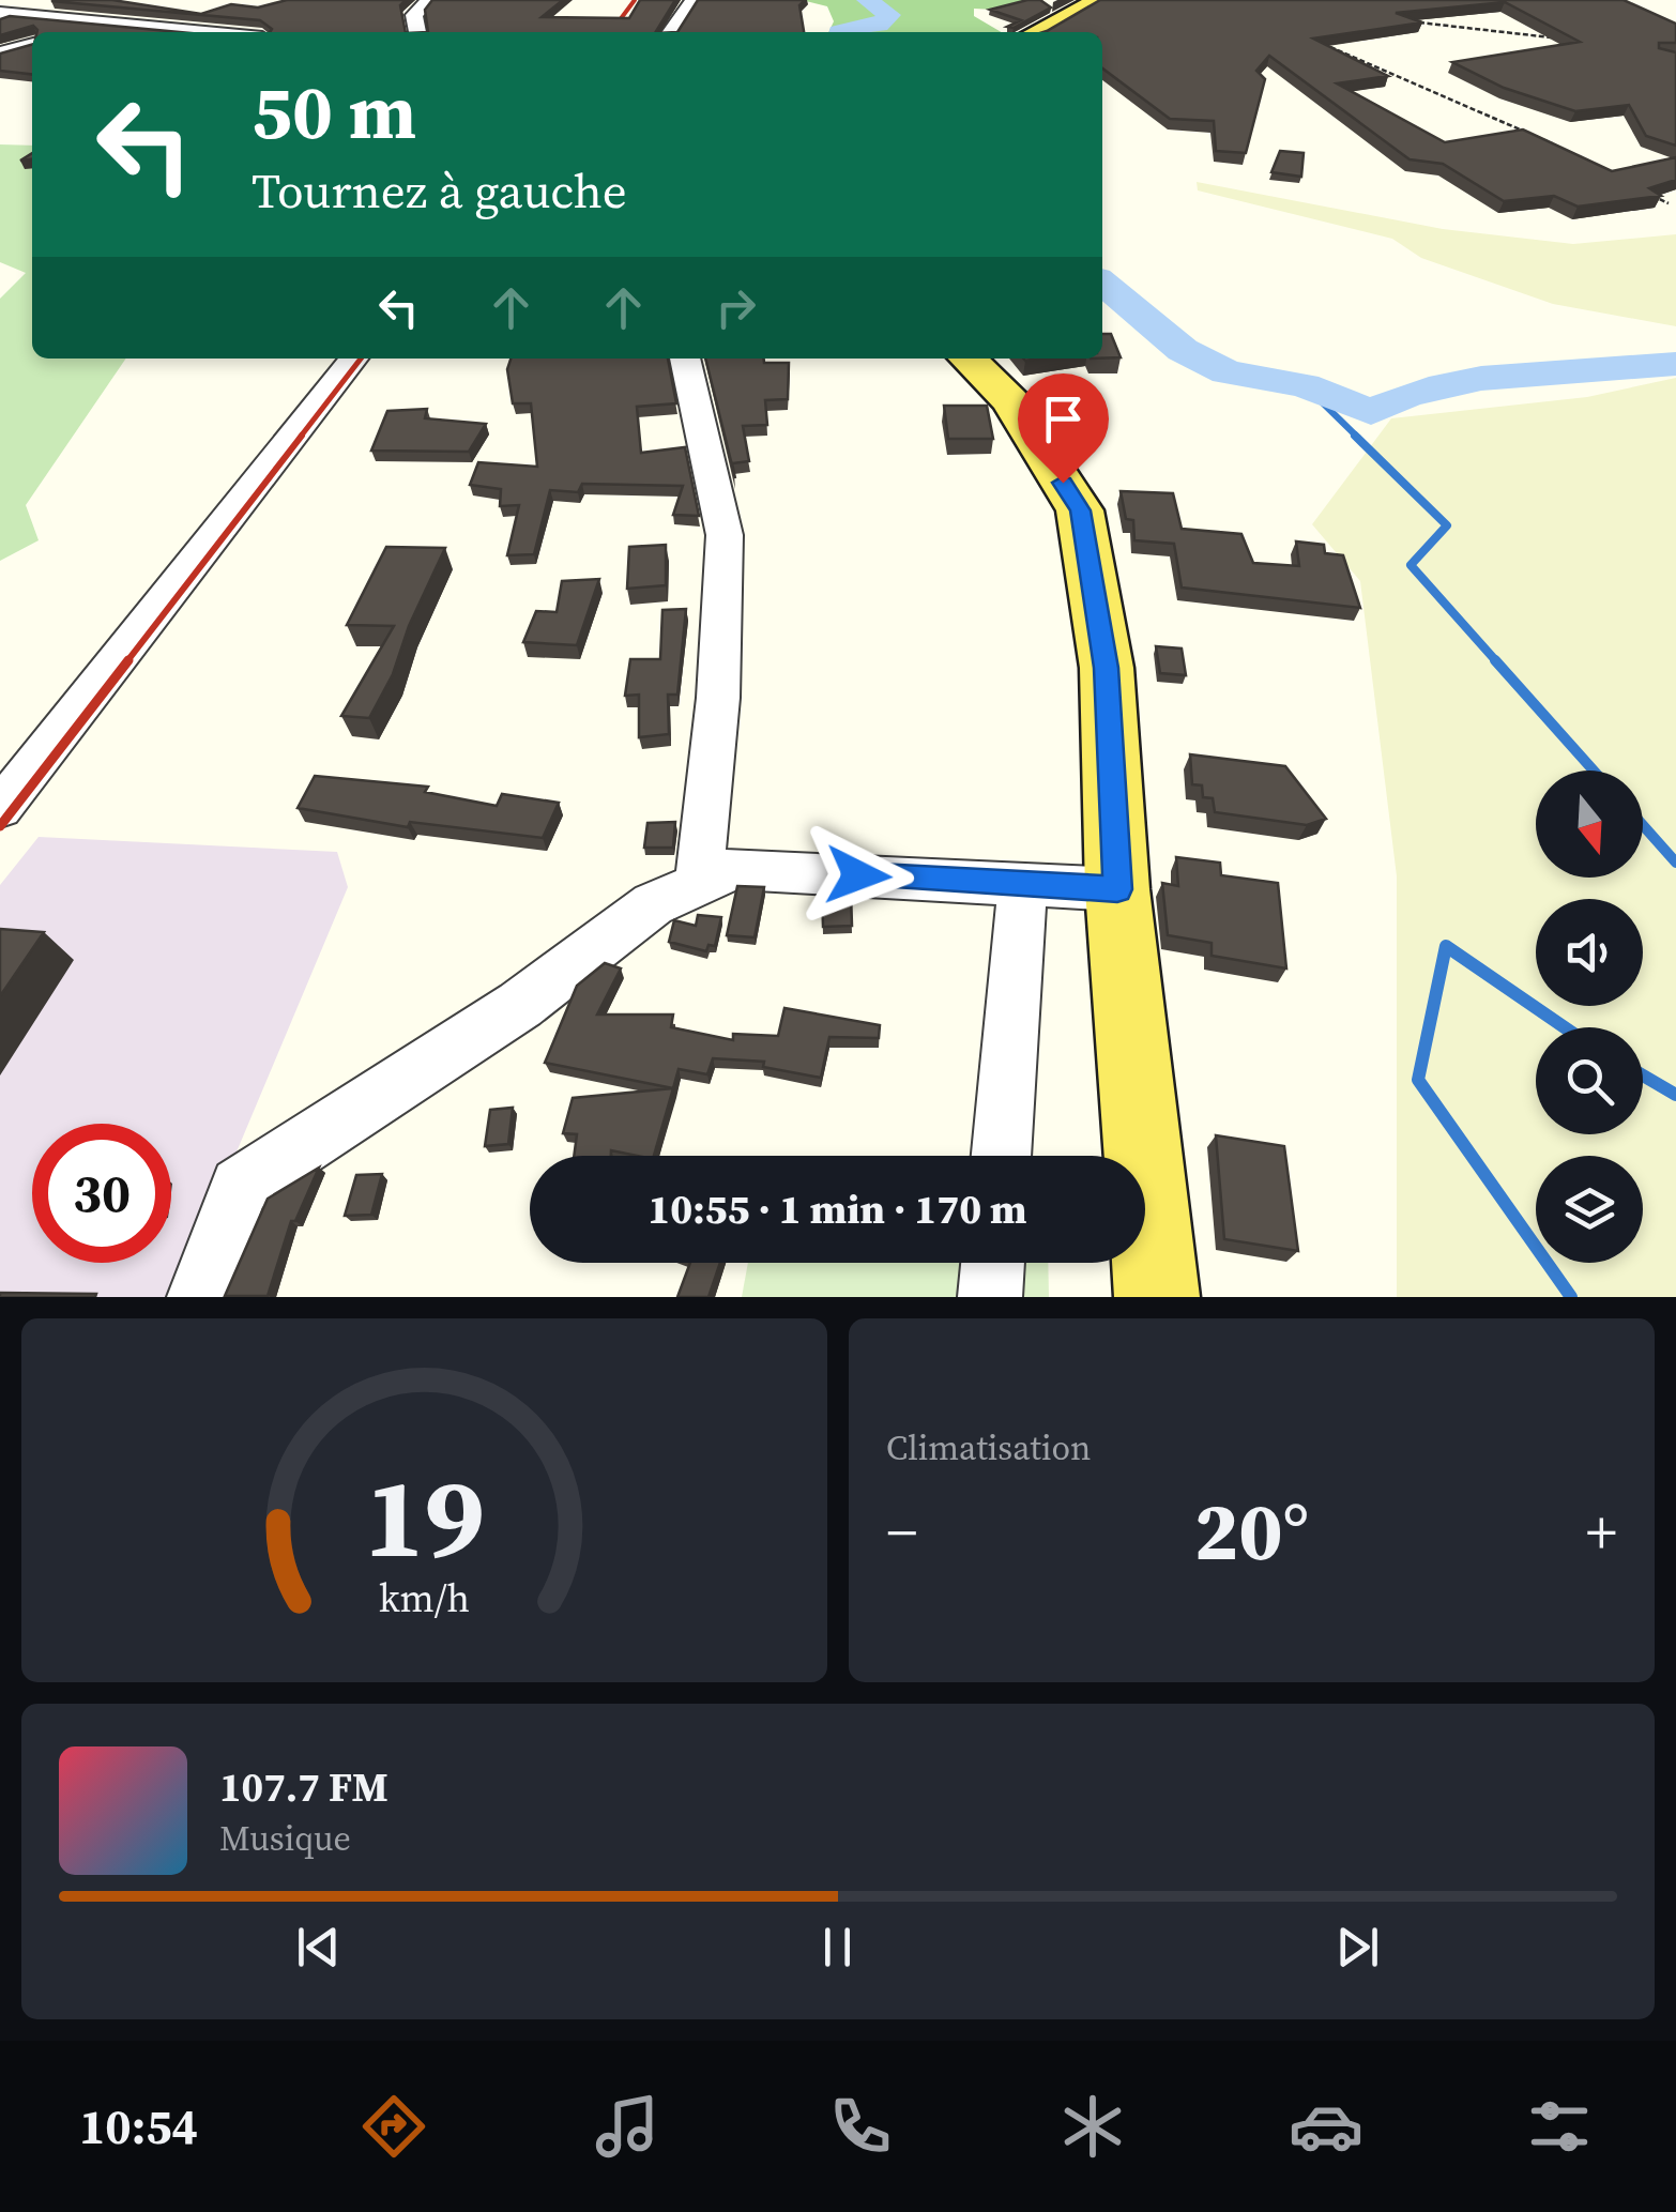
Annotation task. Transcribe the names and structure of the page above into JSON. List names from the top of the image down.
{
  "north": "bottom",
  "page": {
    "turn": ["50 m", "Tournez à gauche"],
    "limit": "30",
    "trip": "10:55 · 1 min · 170 m",
    "tile": "Climatisation",
    "heat": ["−", "20°", "+"],
    "song": ["107.7 FM", "Musique"],
    "tabs": "10:54",
    "gauge": ["19", "km/h"]
  }
}
